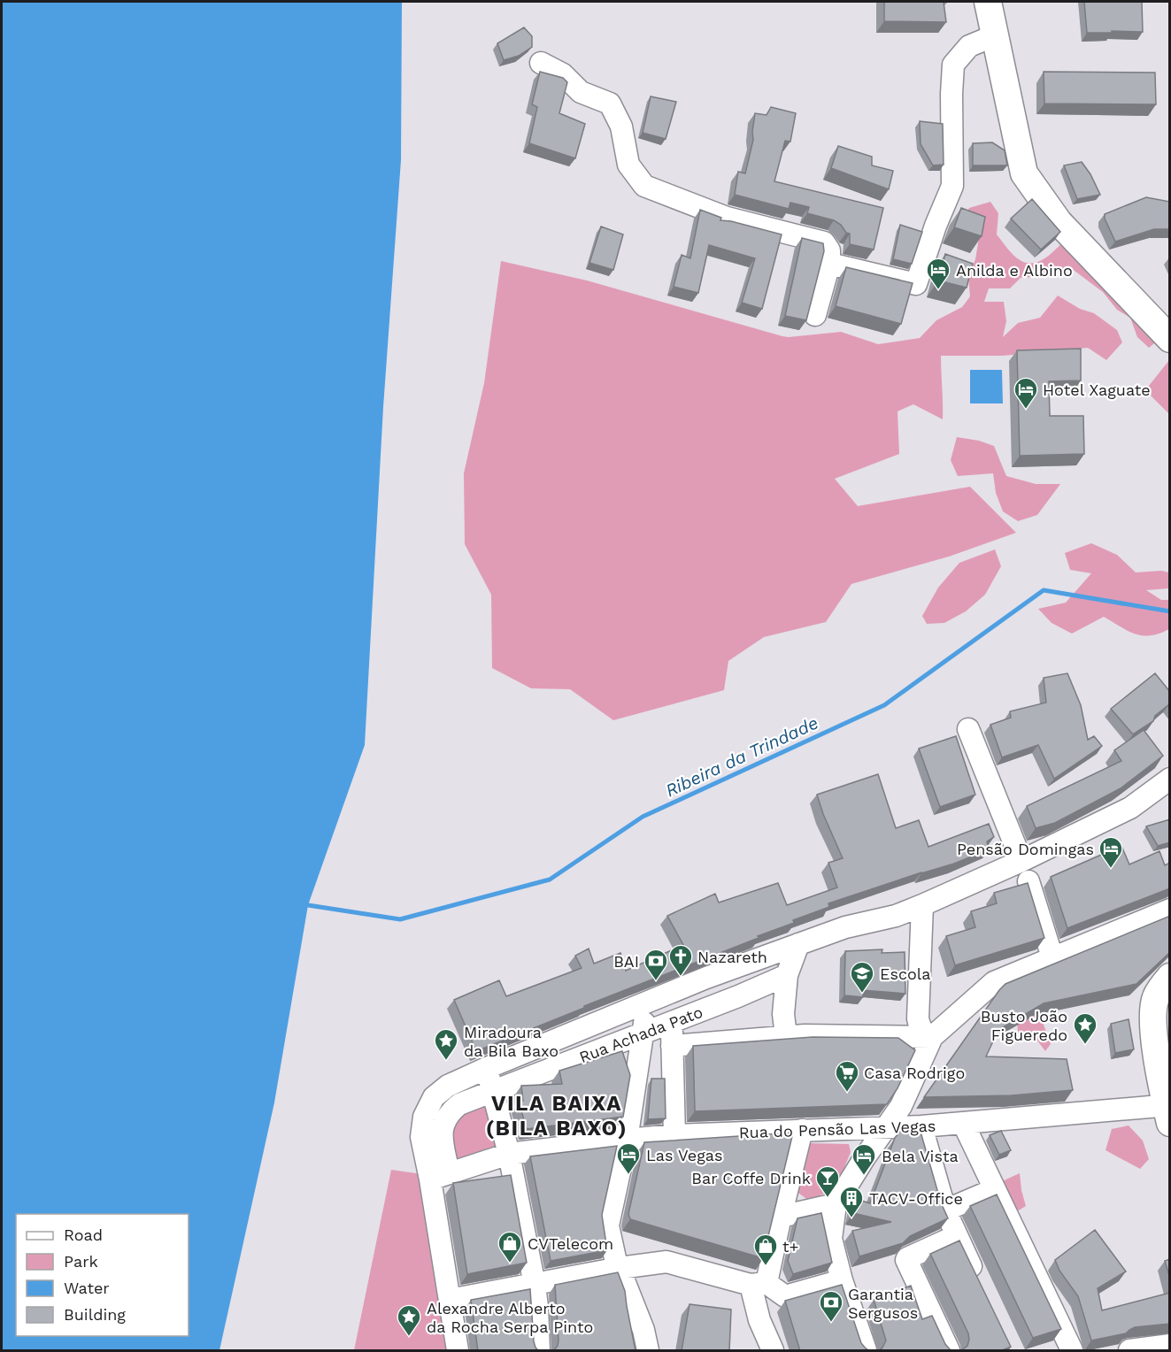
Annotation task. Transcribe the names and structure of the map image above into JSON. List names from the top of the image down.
{
  "streets": {
    "street": ["Rua Achada Pato", "Rua do Pensão Las Vegas"]
  },
  "crossings": [
    ["Rua Achada Pato", "Rua do Pensão Las Vegas"]
  ],
  "districts": ["VILA BAIXA (BILA BAXO)"],
  "water": ["Ribeira da Trindade"],
  "places": {
    "hotel": [
      "Anilda e Albino",
      "Hotel Xaguate",
      "Pensão Domingas",
      "Las Vegas",
      "Bela Vista"
    ],
    "church": ["Nazareth"],
    "bank": ["BAI", "Garantia Sergusos"],
    "school or university": ["Escola"],
    "place": ["Busto João Figueredo", "Miradoura da Bila Baxo", "Alexandre Alberto da Rocha Serpa Pinto"],
    "supermarket": ["Casa Rodrigo"],
    "bar": ["Bar Coffe Drink"],
    "building": ["TACV-Office"],
    "shop": ["CVTelecom", "t+"]
  },
  "legend": [
    "Road",
    "Park",
    "Water",
    "Building"
  ]
}
